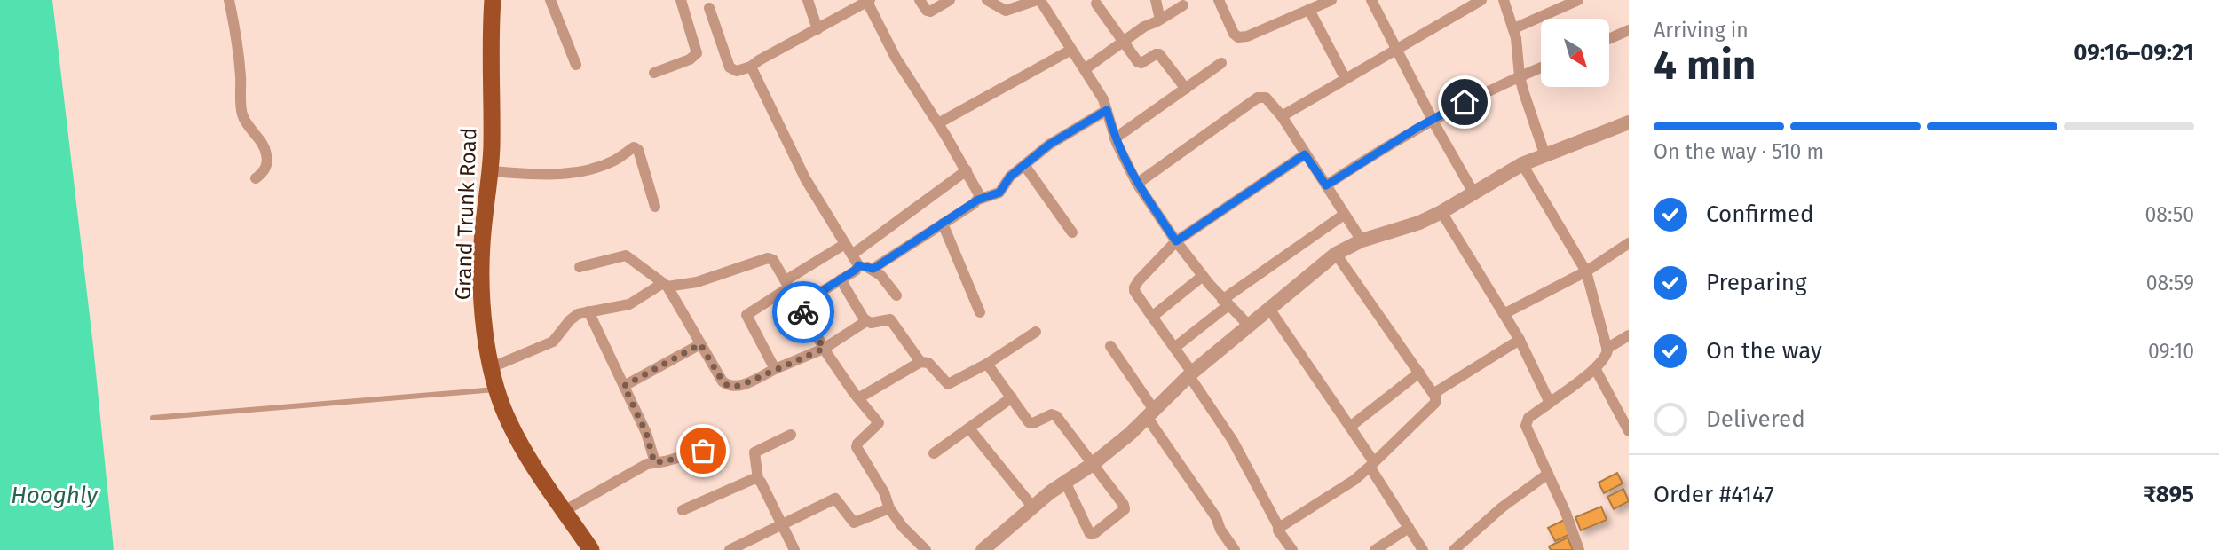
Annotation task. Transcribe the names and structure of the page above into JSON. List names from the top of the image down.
{
  "streets": {
    "main road": ["Grand Trunk Road"]
  },
  "water": ["Hooghly"],
  "north": "bottom right",
  "page": {
    "heading": ["4 min", "Arriving in", "09:16–09:21"],
    "panel": ["Order #4147", "₹895"],
    "bar": "On the way · 510 m",
    "list": [
      ["Confirmed", "08:50"],
      ["Preparing", "08:59"],
      ["On the way", "09:10"],
      "Delivered"
    ]
  }
}
